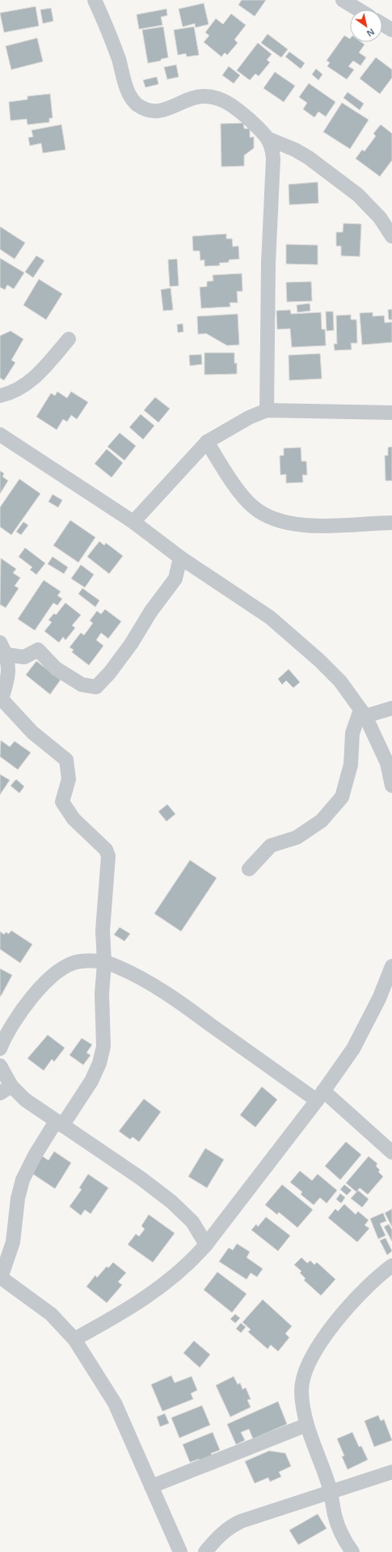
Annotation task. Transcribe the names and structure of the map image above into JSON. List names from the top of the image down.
{
  "north": "bottom right"
}
